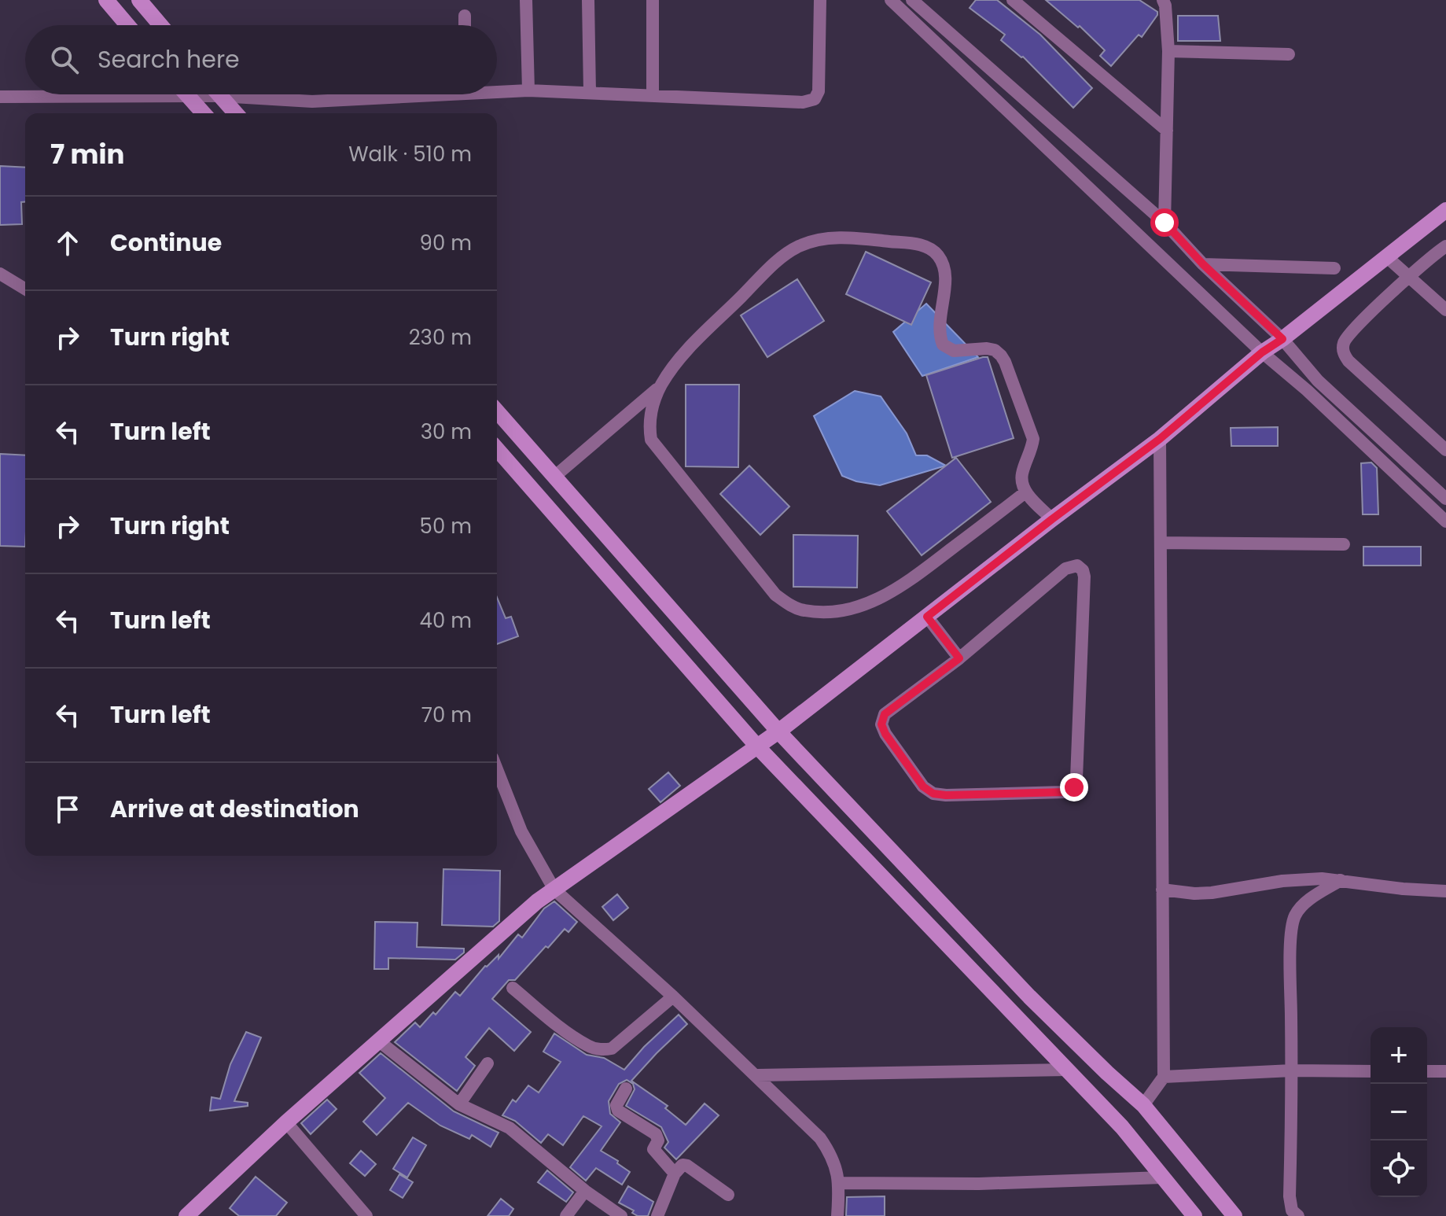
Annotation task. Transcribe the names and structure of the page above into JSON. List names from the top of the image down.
{
  "page": {
    "search": "Search here",
    "heading": ["7 min", "Walk · 510 m"],
    "list": [
      ["Continue", "90 m"],
      ["Turn right", "230 m"],
      ["Turn left", "30 m"],
      ["Turn right", "50 m"],
      ["Turn left", "40 m"],
      ["Turn left", "70 m"],
      "Arrive at destination"
    ],
    "map_buttons": ["+", "−"]
  }
}
